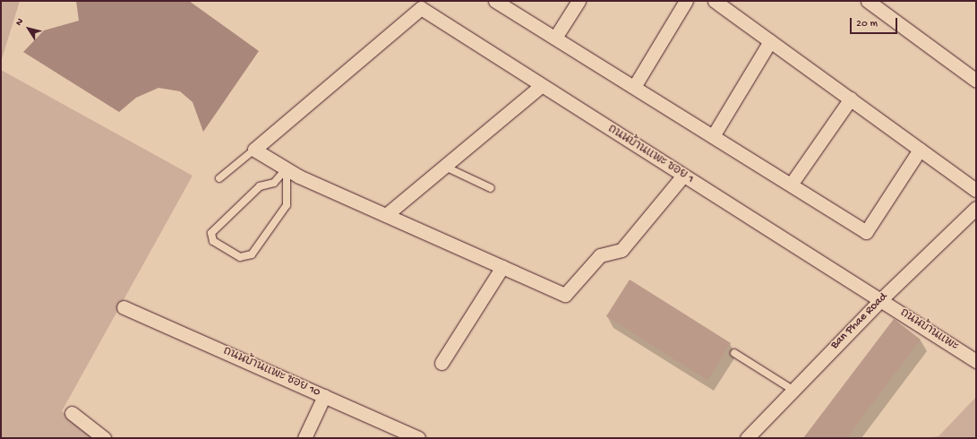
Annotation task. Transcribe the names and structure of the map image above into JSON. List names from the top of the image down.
{
  "streets": {
    "street": [
      "ถนนบ้านแพะ ซอย 1",
      "Ban Phae Road",
      "ถนนบ้านแพะ",
      "ถนนบ้านแพะ ซอย 10"
    ]
  },
  "crossings": [
    ["ถนนบ้านแพะ ซอย 1", "Ban Phae Road"],
    ["ถนนบ้านแพะ ซอย 1", "ถนนบ้านแพะ"],
    ["Ban Phae Road", "ถนนบ้านแพะ"]
  ],
  "scale_bar": "20 m",
  "north": "top left"
}
